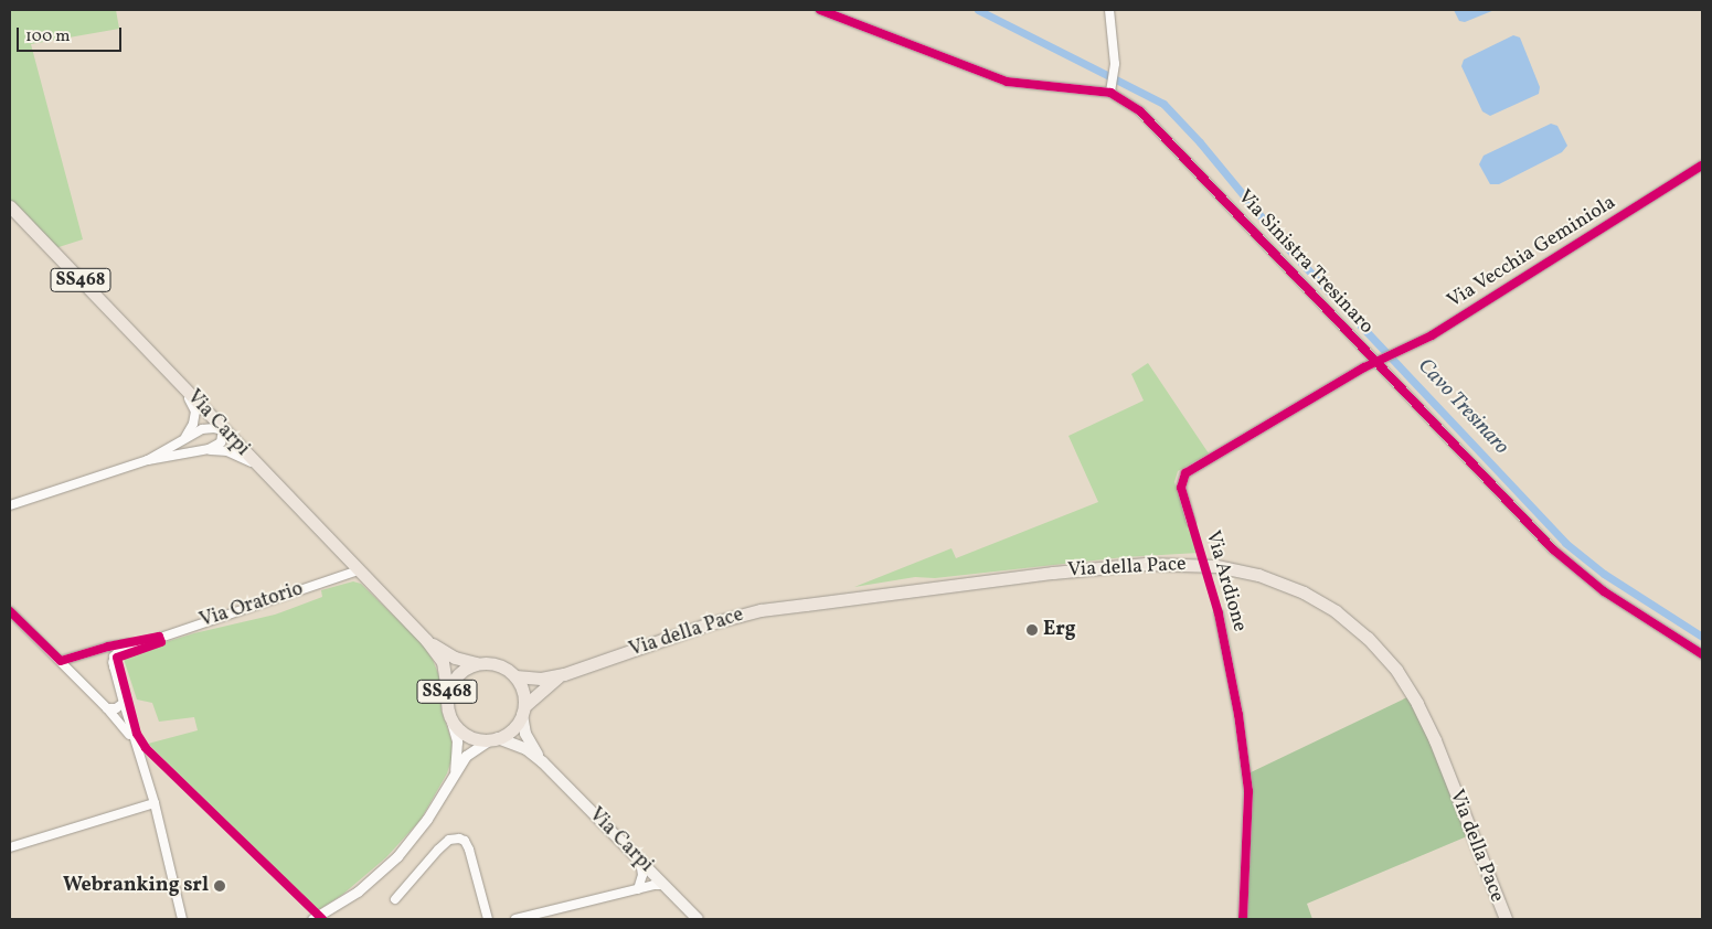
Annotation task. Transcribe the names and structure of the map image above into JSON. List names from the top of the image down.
{
  "streets": {
    "main road": ["SS468", "Via Carpi", "Via della Pace"],
    "street": [
      "Via Vecchia Geminiola",
      "Via Sinistra Tresinaro",
      "Via Ardione",
      "Via Oratorio"
    ]
  },
  "crossings": [
    ["Via Vecchia Geminiola", "Via Sinistra Tresinaro"],
    ["Via Vecchia Geminiola", "Via Ardione"],
    ["Via Sinistra Tresinaro", "Via Ardione"],
    ["SS468", "Via Carpi"],
    ["SS468", "Via della Pace"],
    ["Via Carpi", "Via della Pace"],
    ["Via Carpi", "Via Oratorio"]
  ],
  "water": ["Cavo Tresinaro"],
  "places": ["Erg", "Webranking srl"],
  "scale_bar": "100 m"
}
